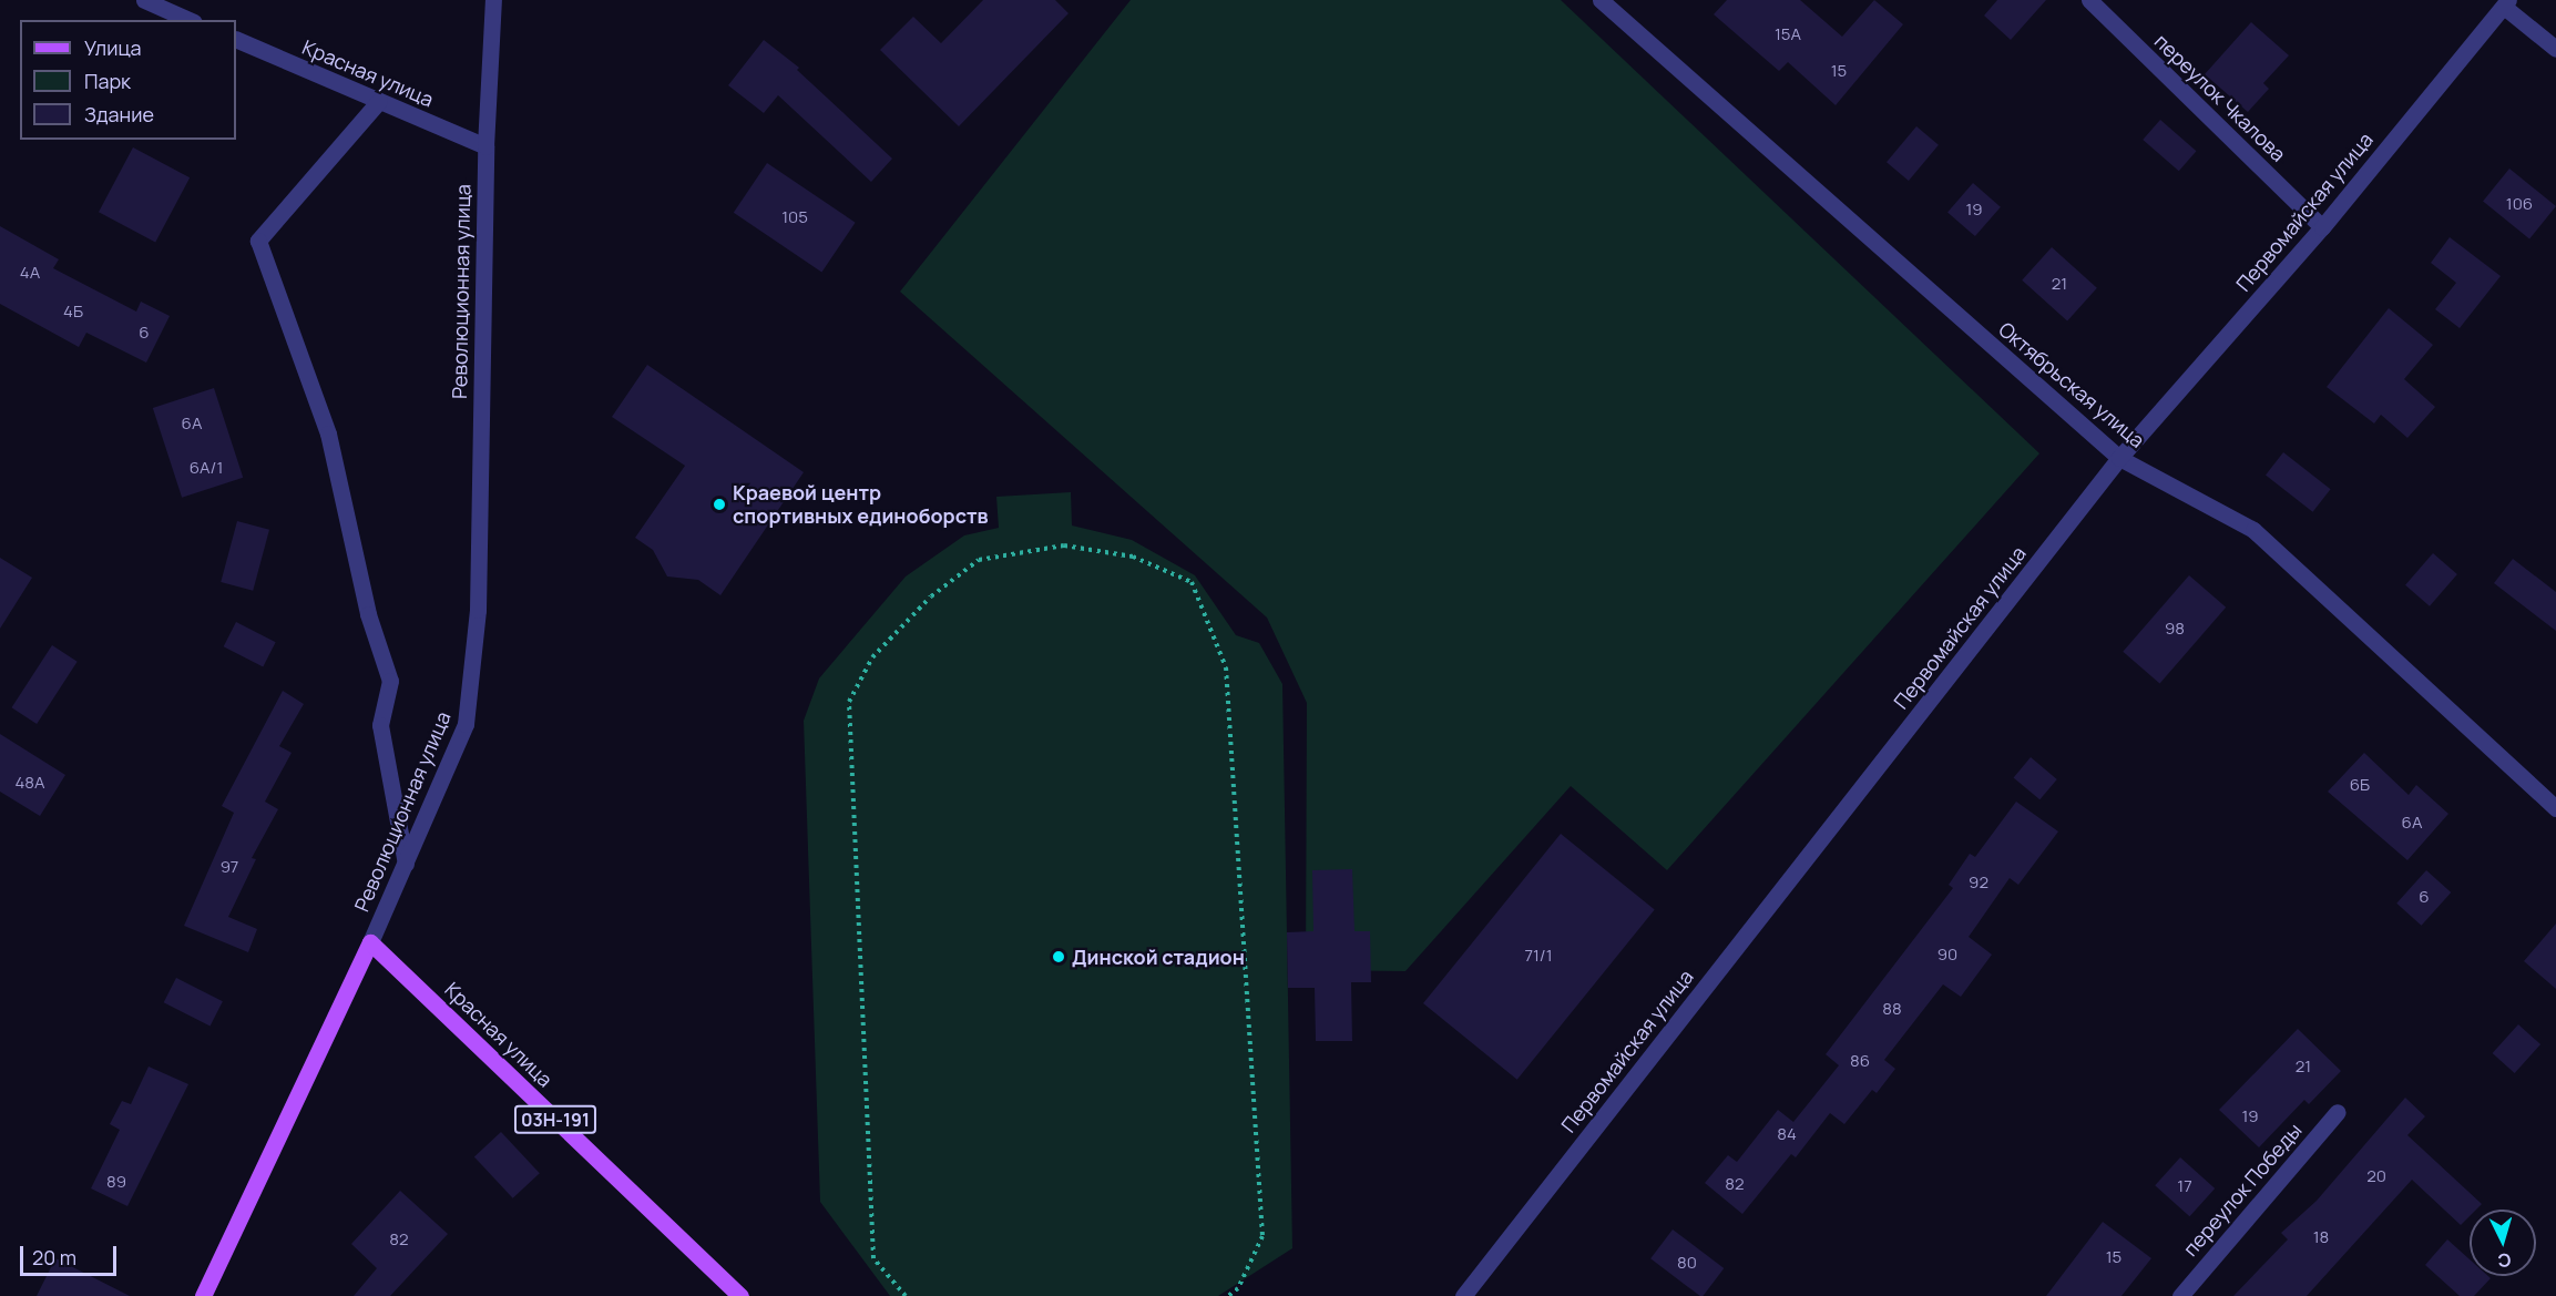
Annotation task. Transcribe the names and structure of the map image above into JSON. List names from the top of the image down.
{
  "streets": {
    "main road": ["Красная улица", "Революционная улица", "03Н-191"],
    "street": [
      "переулок Чкалова",
      "Первомайская улица",
      "Октябрьская улица",
      "переулок Победы"
    ]
  },
  "crossings": [
    ["Красная улица", "Революционная улица"],
    ["переулок Чкалова", "Первомайская улица"],
    ["Первомайская улица", "Октябрьская улица"]
  ],
  "places": ["Краевой центр спортивных единоборств", "Динской стадион"],
  "house_numbers": [
    "15А",
    "15",
    "106",
    "19",
    "105",
    "4А",
    "21",
    "4Б",
    "6",
    "6А",
    "6А/1",
    "98",
    "48А",
    "6Б",
    "6А",
    "97",
    "92",
    "6",
    "90",
    "71/1",
    "88",
    "86",
    "21",
    "19",
    "84",
    "20",
    "89",
    "82",
    "17",
    "18",
    "82",
    "15",
    "80"
  ],
  "legend": ["Улица", "Парк", "Здание"],
  "scale_bar": "20 m",
  "north": "bottom"
}
